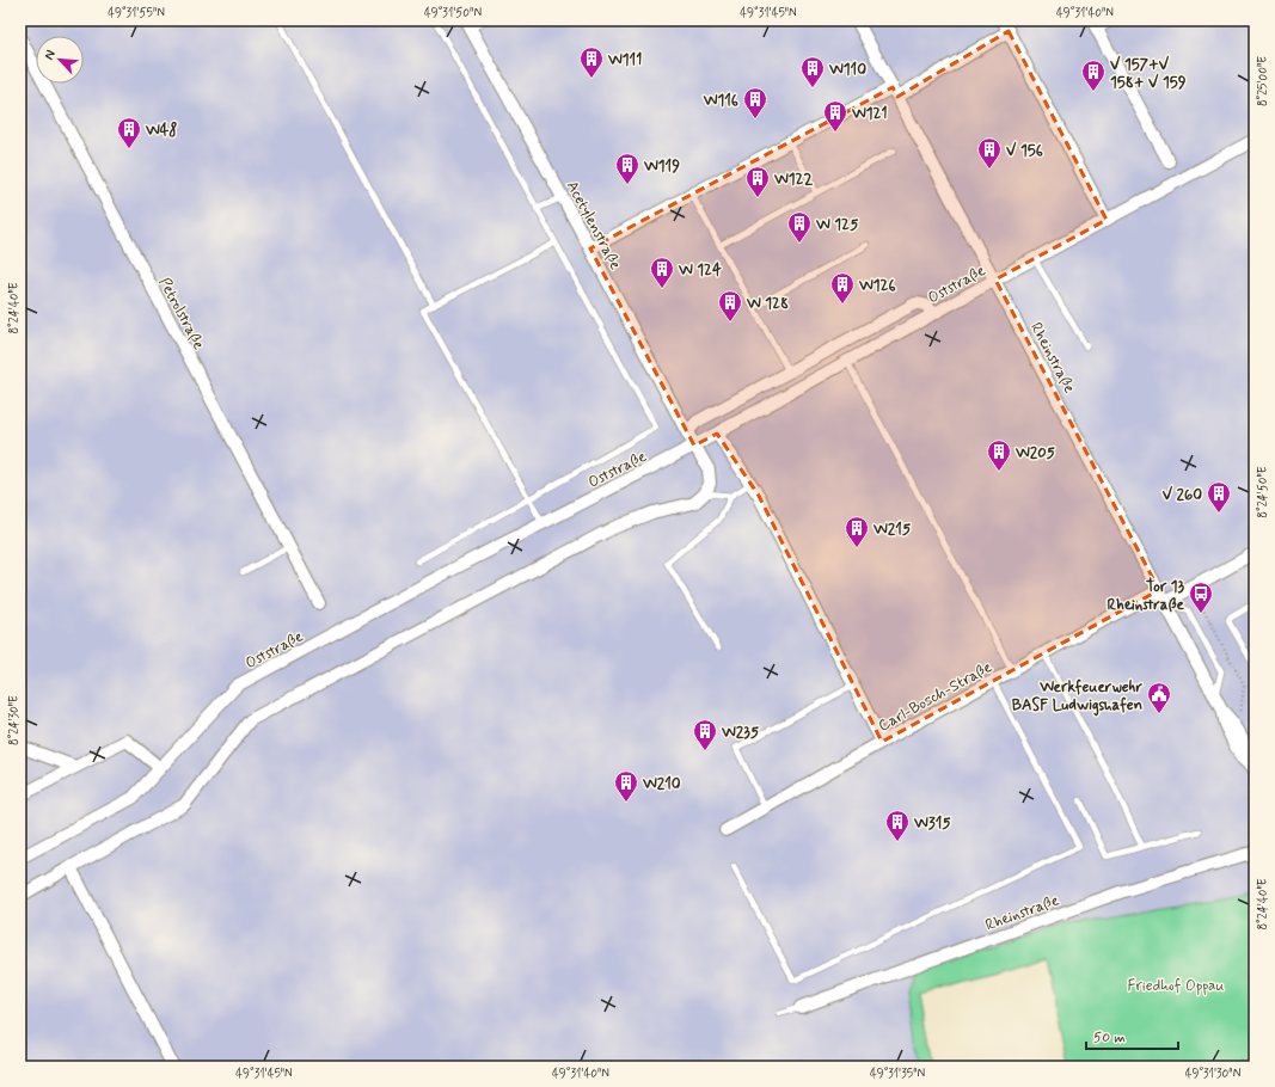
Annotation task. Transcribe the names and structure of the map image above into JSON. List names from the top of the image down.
{
  "streets": {
    "street": [
      "Acetylenstraße",
      "Oststraße",
      "Petrolstraße",
      "Rheinstraße",
      "Carl-Bosch-Straße"
    ]
  },
  "crossings": [
    ["Acetylenstraße", "Oststraße"],
    ["Oststraße", "Rheinstraße"],
    ["Rheinstraße", "Carl-Bosch-Straße"]
  ],
  "parks": ["Friedhof Oppau"],
  "places": {
    "building": [
      "W111",
      "W110",
      "V 157+V 158+ V 159",
      "W116",
      "W121",
      "W48",
      "V 156",
      "W119",
      "W122",
      "W 125",
      "W 124",
      "W126",
      "W 128",
      "W205",
      "V 260",
      "W215",
      "W235",
      "W210",
      "W315"
    ],
    "bus stop": ["Tor 13 Rheinstraße"],
    "public building": ["Werkfeuerwehr BASF Ludwigshafen"]
  },
  "scale_bar": "50 m",
  "north": "top left",
  "coordinates": [
    "49°31'55\"N",
    "49°31'50\"N",
    "49°31'45\"N",
    "49°31'40\"N",
    "8°25'00\"E",
    "8°24'40\"E",
    "8°24'50\"E",
    "8°24'30\"E",
    "49°31'35\"N",
    "49°31'30\"N"
  ]
}
